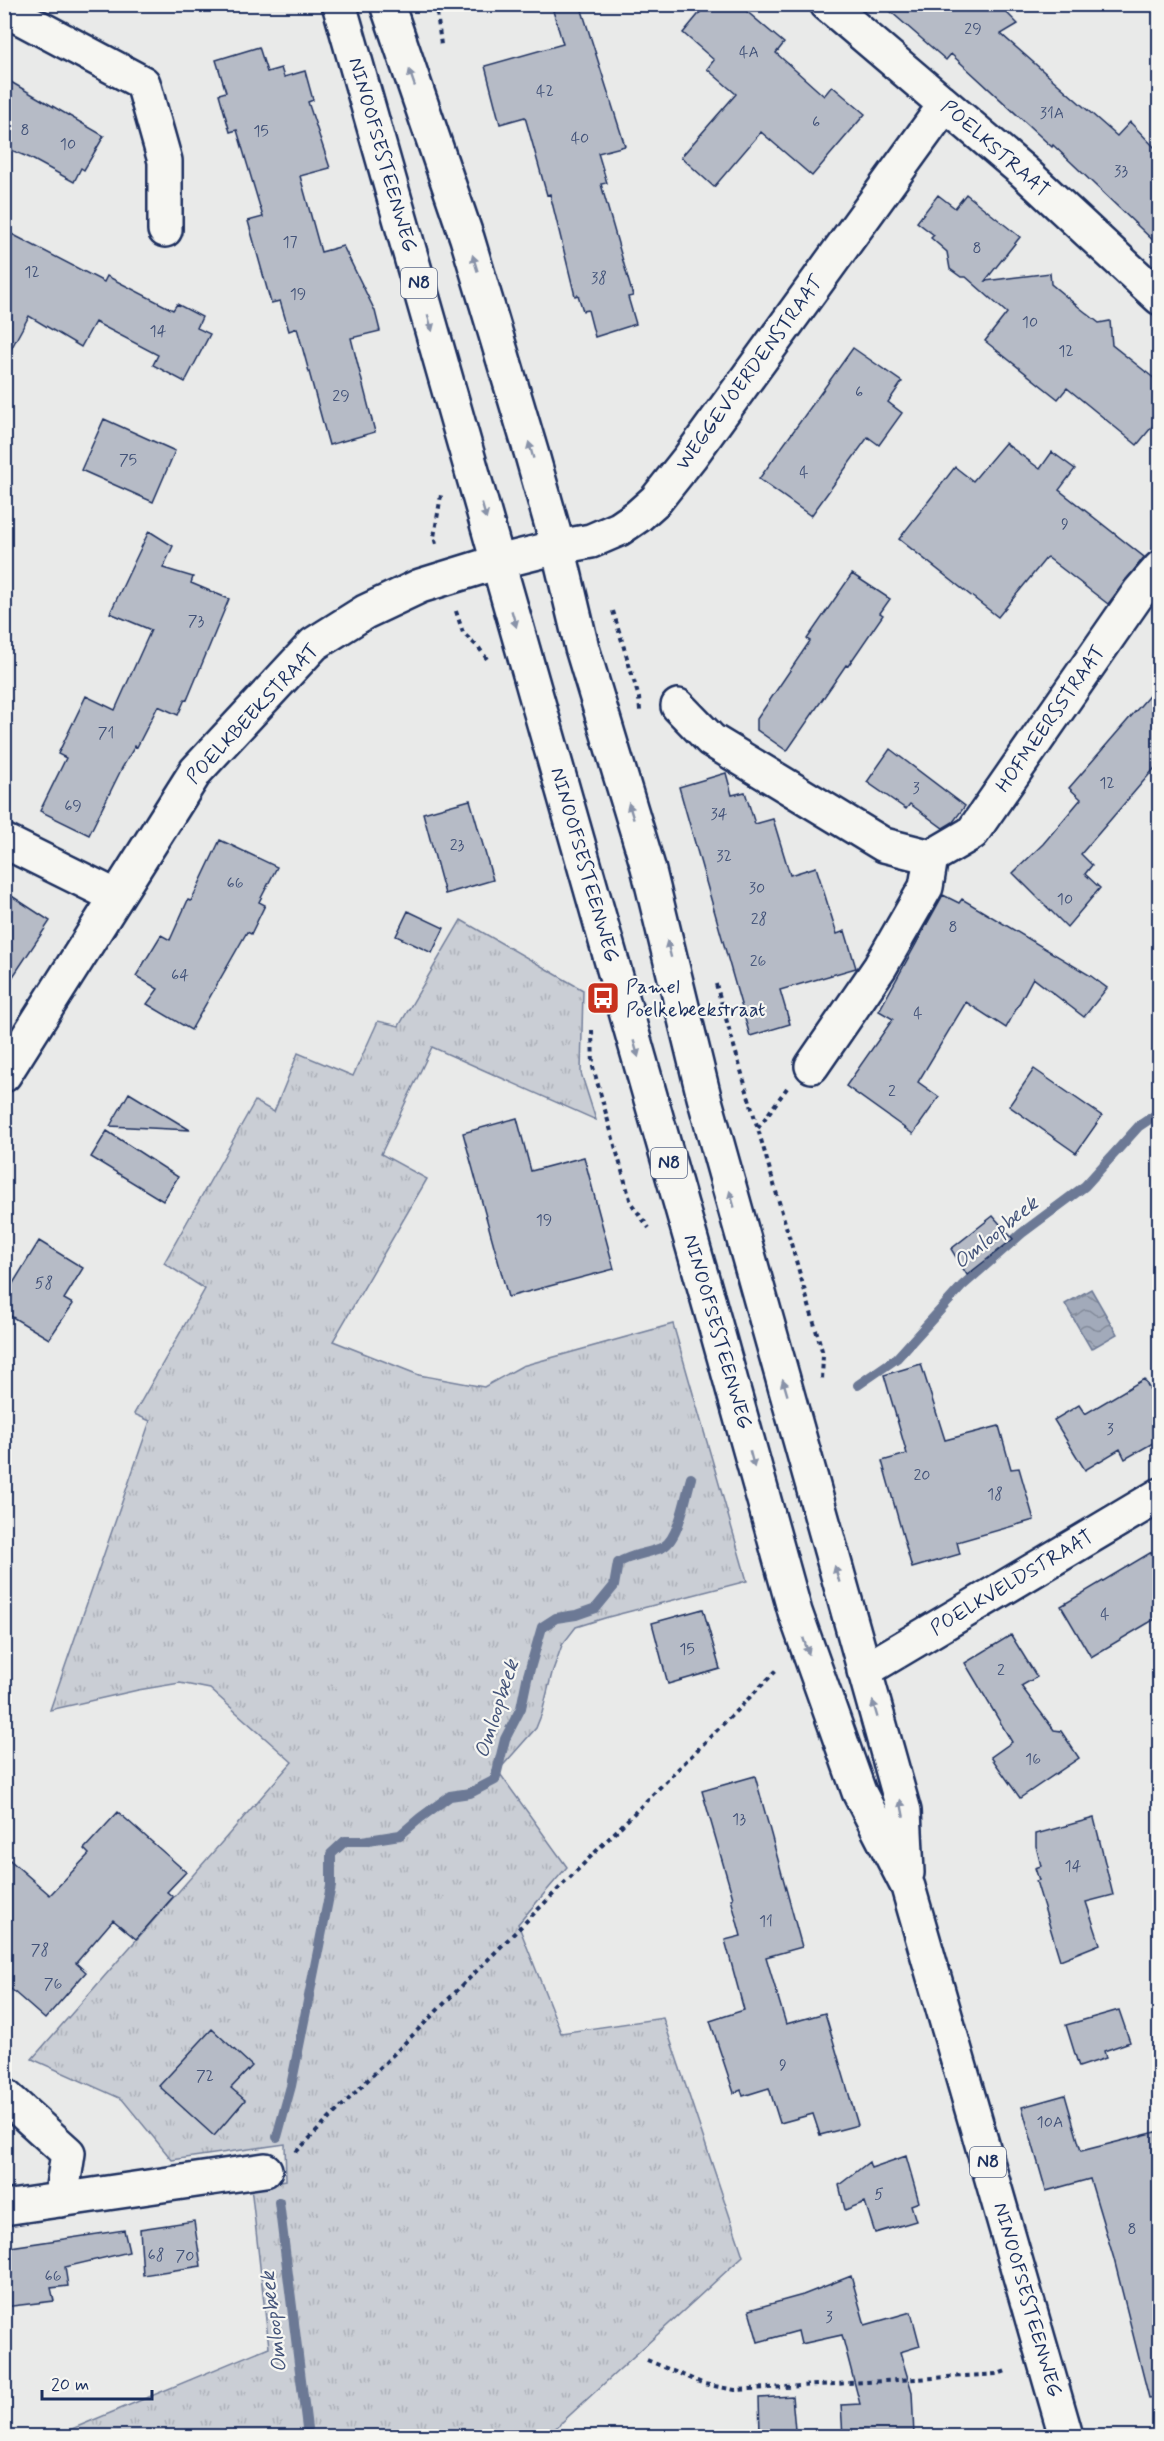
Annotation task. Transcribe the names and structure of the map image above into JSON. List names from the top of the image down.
{
  "streets": {
    "main road": [
      "POELKSTRAAT",
      "NINOOFSESTEENWEG",
      "N8",
      "WEGGEVOERDENSTRAAT",
      "POELKBEEKSTRAAT",
      "HOFMEERSSTRAAT",
      "POELKVELDSTRAAT"
    ]
  },
  "crossings": [
    ["POELKSTRAAT", "WEGGEVOERDENSTRAAT"],
    ["NINOOFSESTEENWEG", "WEGGEVOERDENSTRAAT"],
    ["NINOOFSESTEENWEG", "POELKBEEKSTRAAT"],
    ["NINOOFSESTEENWEG", "POELKVELDSTRAAT"],
    ["WEGGEVOERDENSTRAAT", "POELKBEEKSTRAAT"]
  ],
  "water": ["Omloopbeek"],
  "places": {
    "bus stop": ["Pamel Poelkebeekstraat"]
  },
  "house_numbers": [
    "29",
    "4A",
    "42",
    "31A",
    "6",
    "8",
    "15",
    "40",
    "10",
    "33",
    "17",
    "8",
    "12",
    "38",
    "19",
    "10",
    "14",
    "12",
    "6",
    "29",
    "75",
    "4",
    "9",
    "73",
    "71",
    "12",
    "3",
    "69",
    "34",
    "23",
    "32",
    "66",
    "30",
    "10",
    "28",
    "8",
    "26",
    "64",
    "4",
    "2",
    "19",
    "58",
    "3",
    "20",
    "18",
    "4",
    "15",
    "2",
    "16",
    "13",
    "14",
    "11",
    "78",
    "76",
    "9",
    "72",
    "10A",
    "5",
    "8",
    "68",
    "70",
    "66",
    "3"
  ],
  "scale_bar": "20 m"
}
